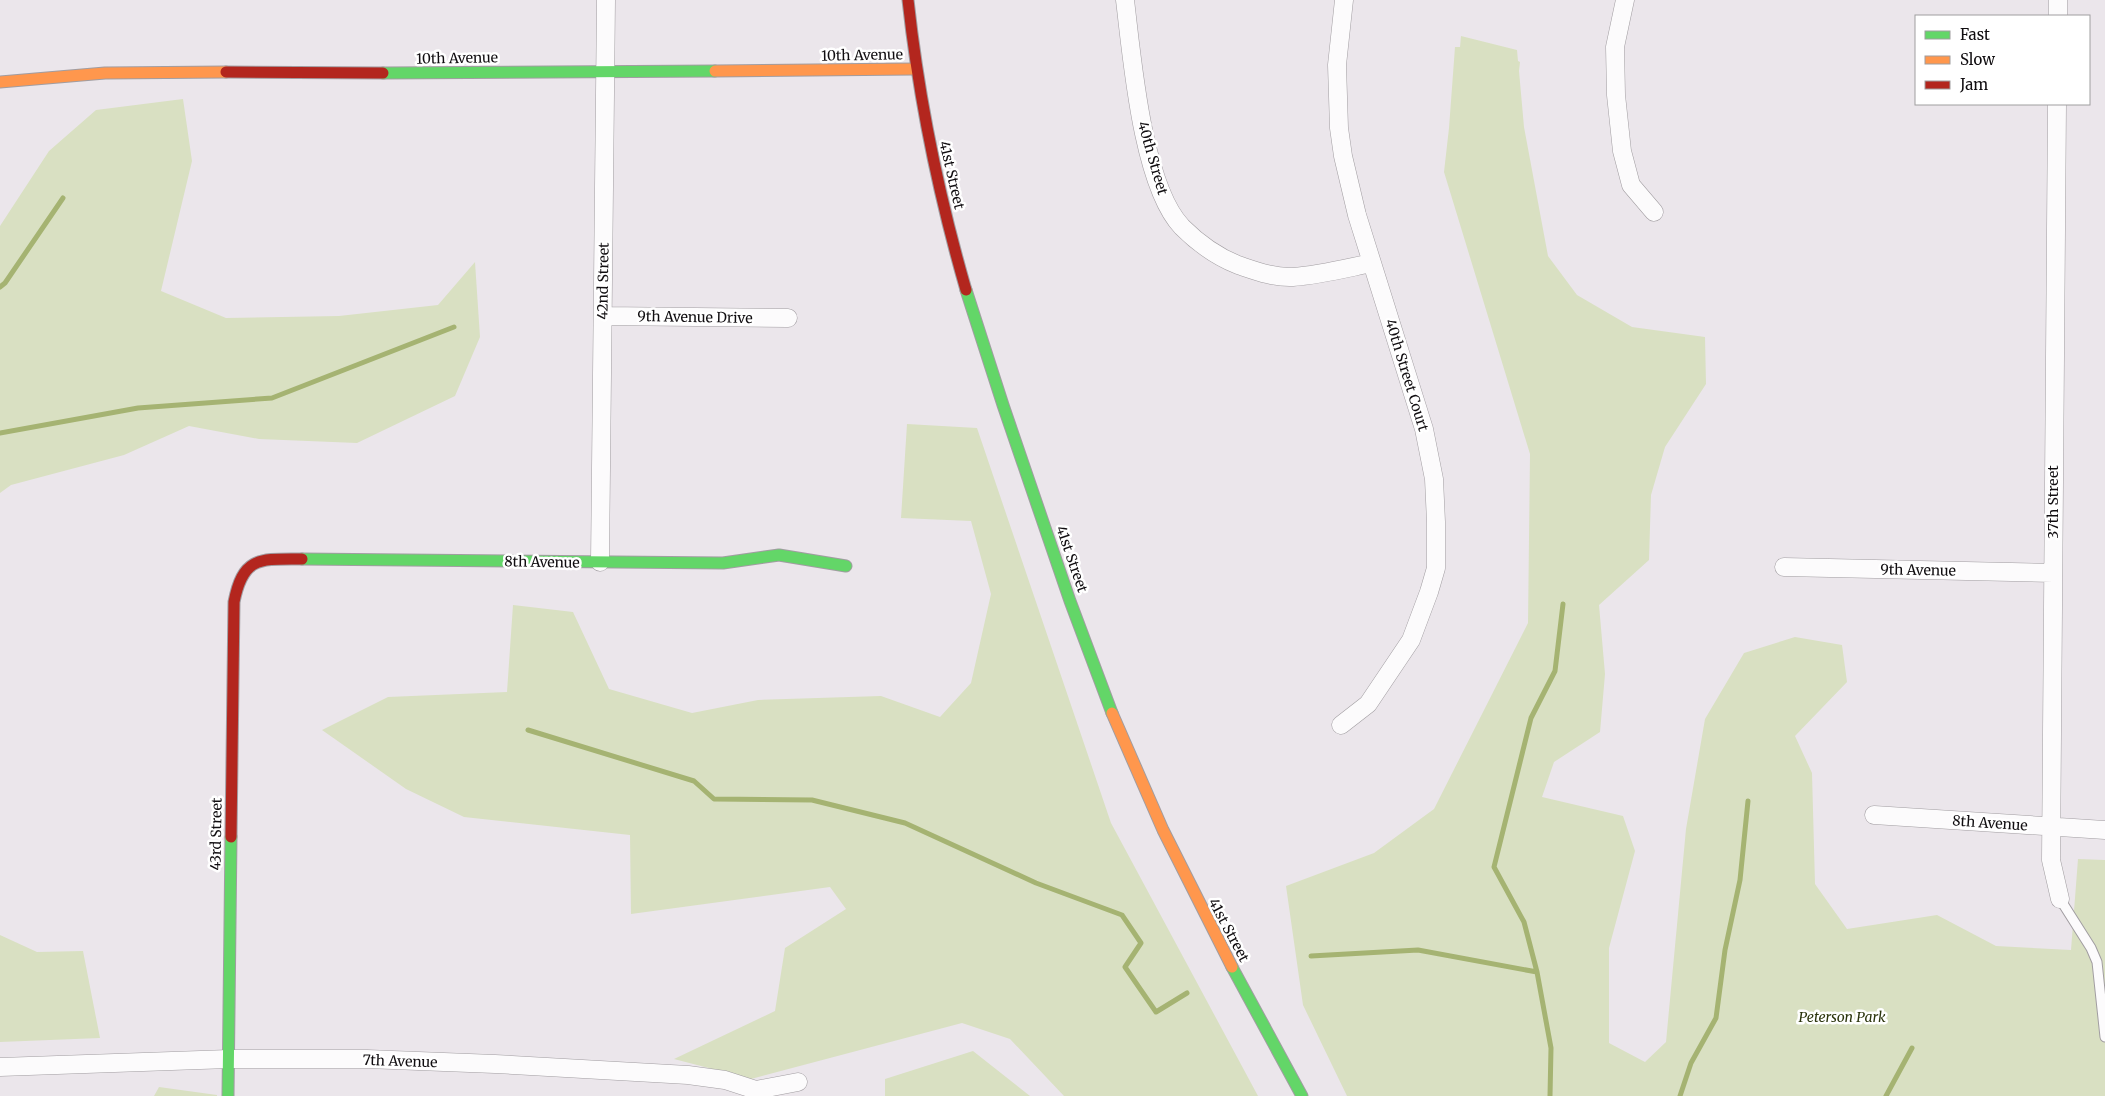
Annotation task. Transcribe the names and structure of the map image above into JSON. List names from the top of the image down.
{
  "streets": {
    "street": [
      "10th Avenue",
      "40th Street",
      "41st Street",
      "42nd Street",
      "9th Avenue Drive",
      "40th Street Court",
      "37th Street",
      "8th Avenue",
      "9th Avenue",
      "43rd Street",
      "7th Avenue"
    ]
  },
  "crossings": [
    ["10th Avenue", "41st Street"],
    ["10th Avenue", "42nd Street"],
    ["40th Street", "40th Street Court"],
    ["42nd Street", "9th Avenue Drive"],
    ["42nd Street", "8th Avenue"],
    ["37th Street", "8th Avenue"],
    ["37th Street", "9th Avenue"],
    ["8th Avenue", "43rd Street"],
    ["43rd Street", "7th Avenue"]
  ],
  "parks": ["Peterson Park"],
  "legend": ["Fast", "Slow", "Jam"]
}
